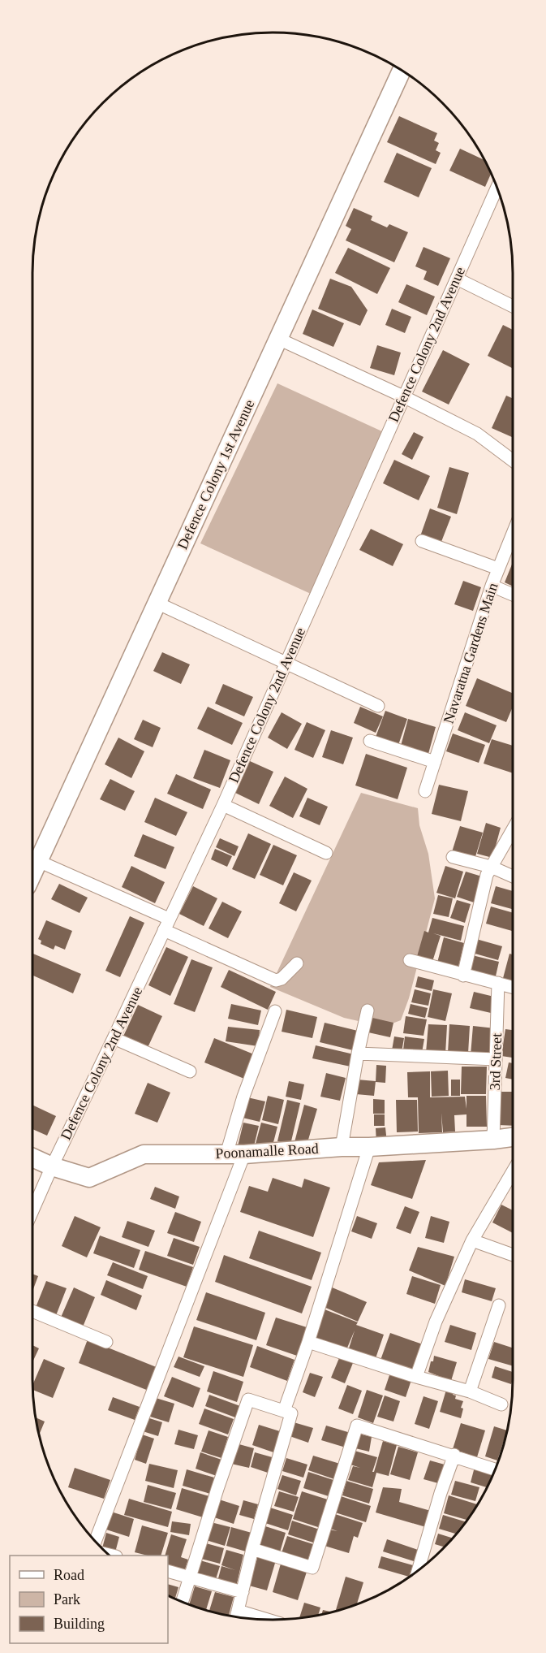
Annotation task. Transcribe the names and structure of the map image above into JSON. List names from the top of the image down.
{
  "streets": {
    "street": [
      "Defence Colony 2nd Avenue",
      "Defence Colony 1st Avenue",
      "Navaratna Gardens Main",
      "3rd Street",
      "Poonamalle Road"
    ]
  },
  "crossings": [
    ["Defence Colony 2nd Avenue", "Poonamalle Road"],
    ["3rd Street", "Poonamalle Road"]
  ],
  "legend": ["Road", "Park", "Building"]
}
